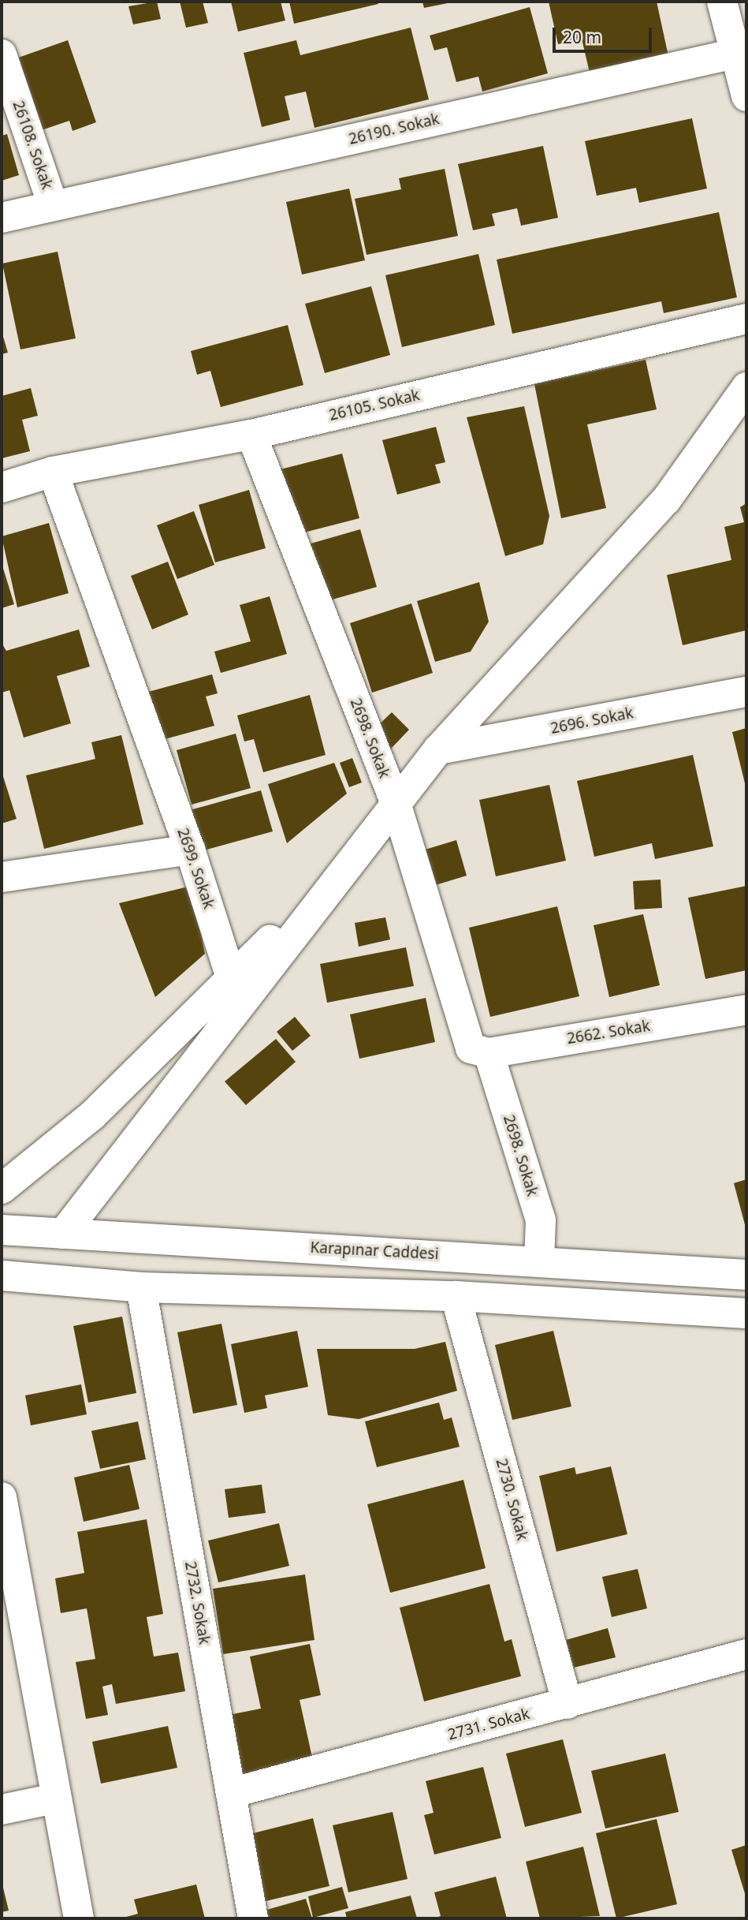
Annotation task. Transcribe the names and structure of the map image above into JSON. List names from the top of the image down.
{
  "streets": {
    "street": [
      "26190. Sokak",
      "26108. Sokak",
      "26105. Sokak",
      "2696. Sokak",
      "2698. Sokak",
      "2699. Sokak",
      "2662. Sokak",
      "Karapınar Caddesi",
      "2730. Sokak",
      "2732. Sokak",
      "2731. Sokak"
    ]
  },
  "crossings": [
    ["26190. Sokak", "26108. Sokak"],
    ["26105. Sokak", "2698. Sokak"],
    ["26105. Sokak", "2699. Sokak"],
    ["2698. Sokak", "2662. Sokak"],
    ["2698. Sokak", "Karapınar Caddesi"],
    ["2730. Sokak", "2731. Sokak"],
    ["2732. Sokak", "2731. Sokak"]
  ],
  "scale_bar": "20 m"
}
